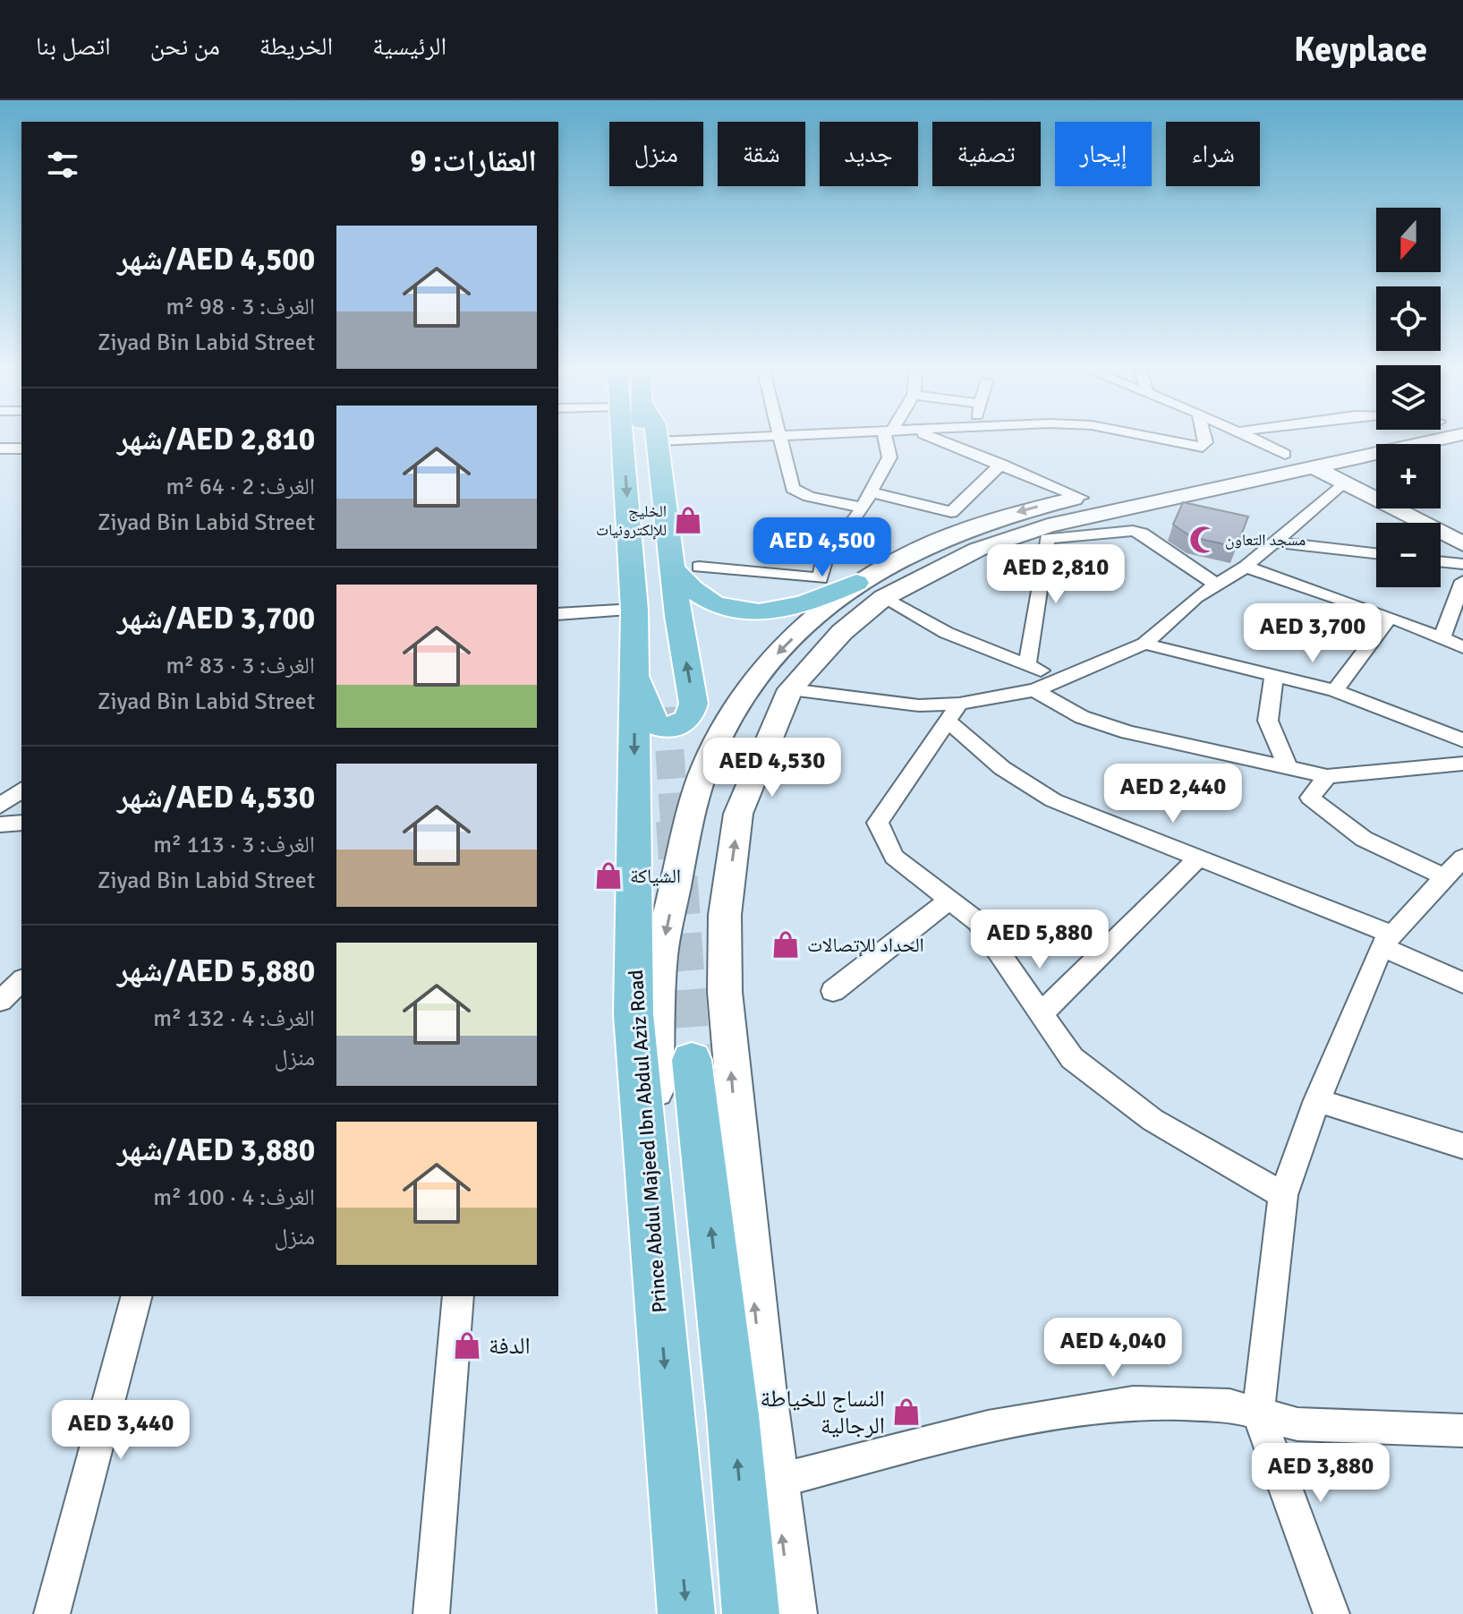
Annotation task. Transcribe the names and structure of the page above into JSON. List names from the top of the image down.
{
  "streets": {
    "main road": ["Prince Abdul Majeed Ibn Abdul Aziz Road"]
  },
  "places": {
    "shop": [
      "الخليج للإلكترونيات",
      "الشياكة",
      "الحداد للإتصالات",
      "الدفة",
      "النساج للخياطة الرجالية"
    ],
    "mosque": ["مسجد التعاون"]
  },
  "north": "bottom",
  "page": {
    "header": "Keyplace",
    "nav": [
      "الرئيسية",
      "الخريطة",
      "من نحن",
      "اتصل بنا"
    ],
    "chip": [
      "شراء",
      "إيجار",
      "تصفية",
      "جديد",
      "شقة",
      "منزل"
    ],
    "heading": "العقارات: 9",
    "map_buttons": ["+", "−"],
    "list": [
      {
        "name": "AED 4,500/شهر",
        "note": "الغرف: 3 · 98 m² · Ziyad Bin Labid Street"
      },
      {
        "name": "AED 2,810/شهر",
        "note": "الغرف: 2 · 64 m² · Ziyad Bin Labid Street"
      },
      {
        "name": "AED 3,700/شهر",
        "note": "الغرف: 3 · 83 m² · Ziyad Bin Labid Street"
      },
      {
        "name": "AED 4,530/شهر",
        "note": "الغرف: 3 · 113 m² · Ziyad Bin Labid Street"
      },
      {
        "name": "AED 5,880/شهر",
        "note": "الغرف: 4 · 132 m² · منزل"
      },
      {
        "name": "AED 3,880/شهر",
        "note": "الغرف: 4 · 100 m² · منزل"
      }
    ],
    "price": [
      "AED 4,500",
      "AED 2,810",
      "AED 3,700",
      "AED 4,530",
      "AED 2,440",
      "AED 5,880",
      "AED 4,040",
      "AED 3,440",
      "AED 3,880"
    ]
  }
}
